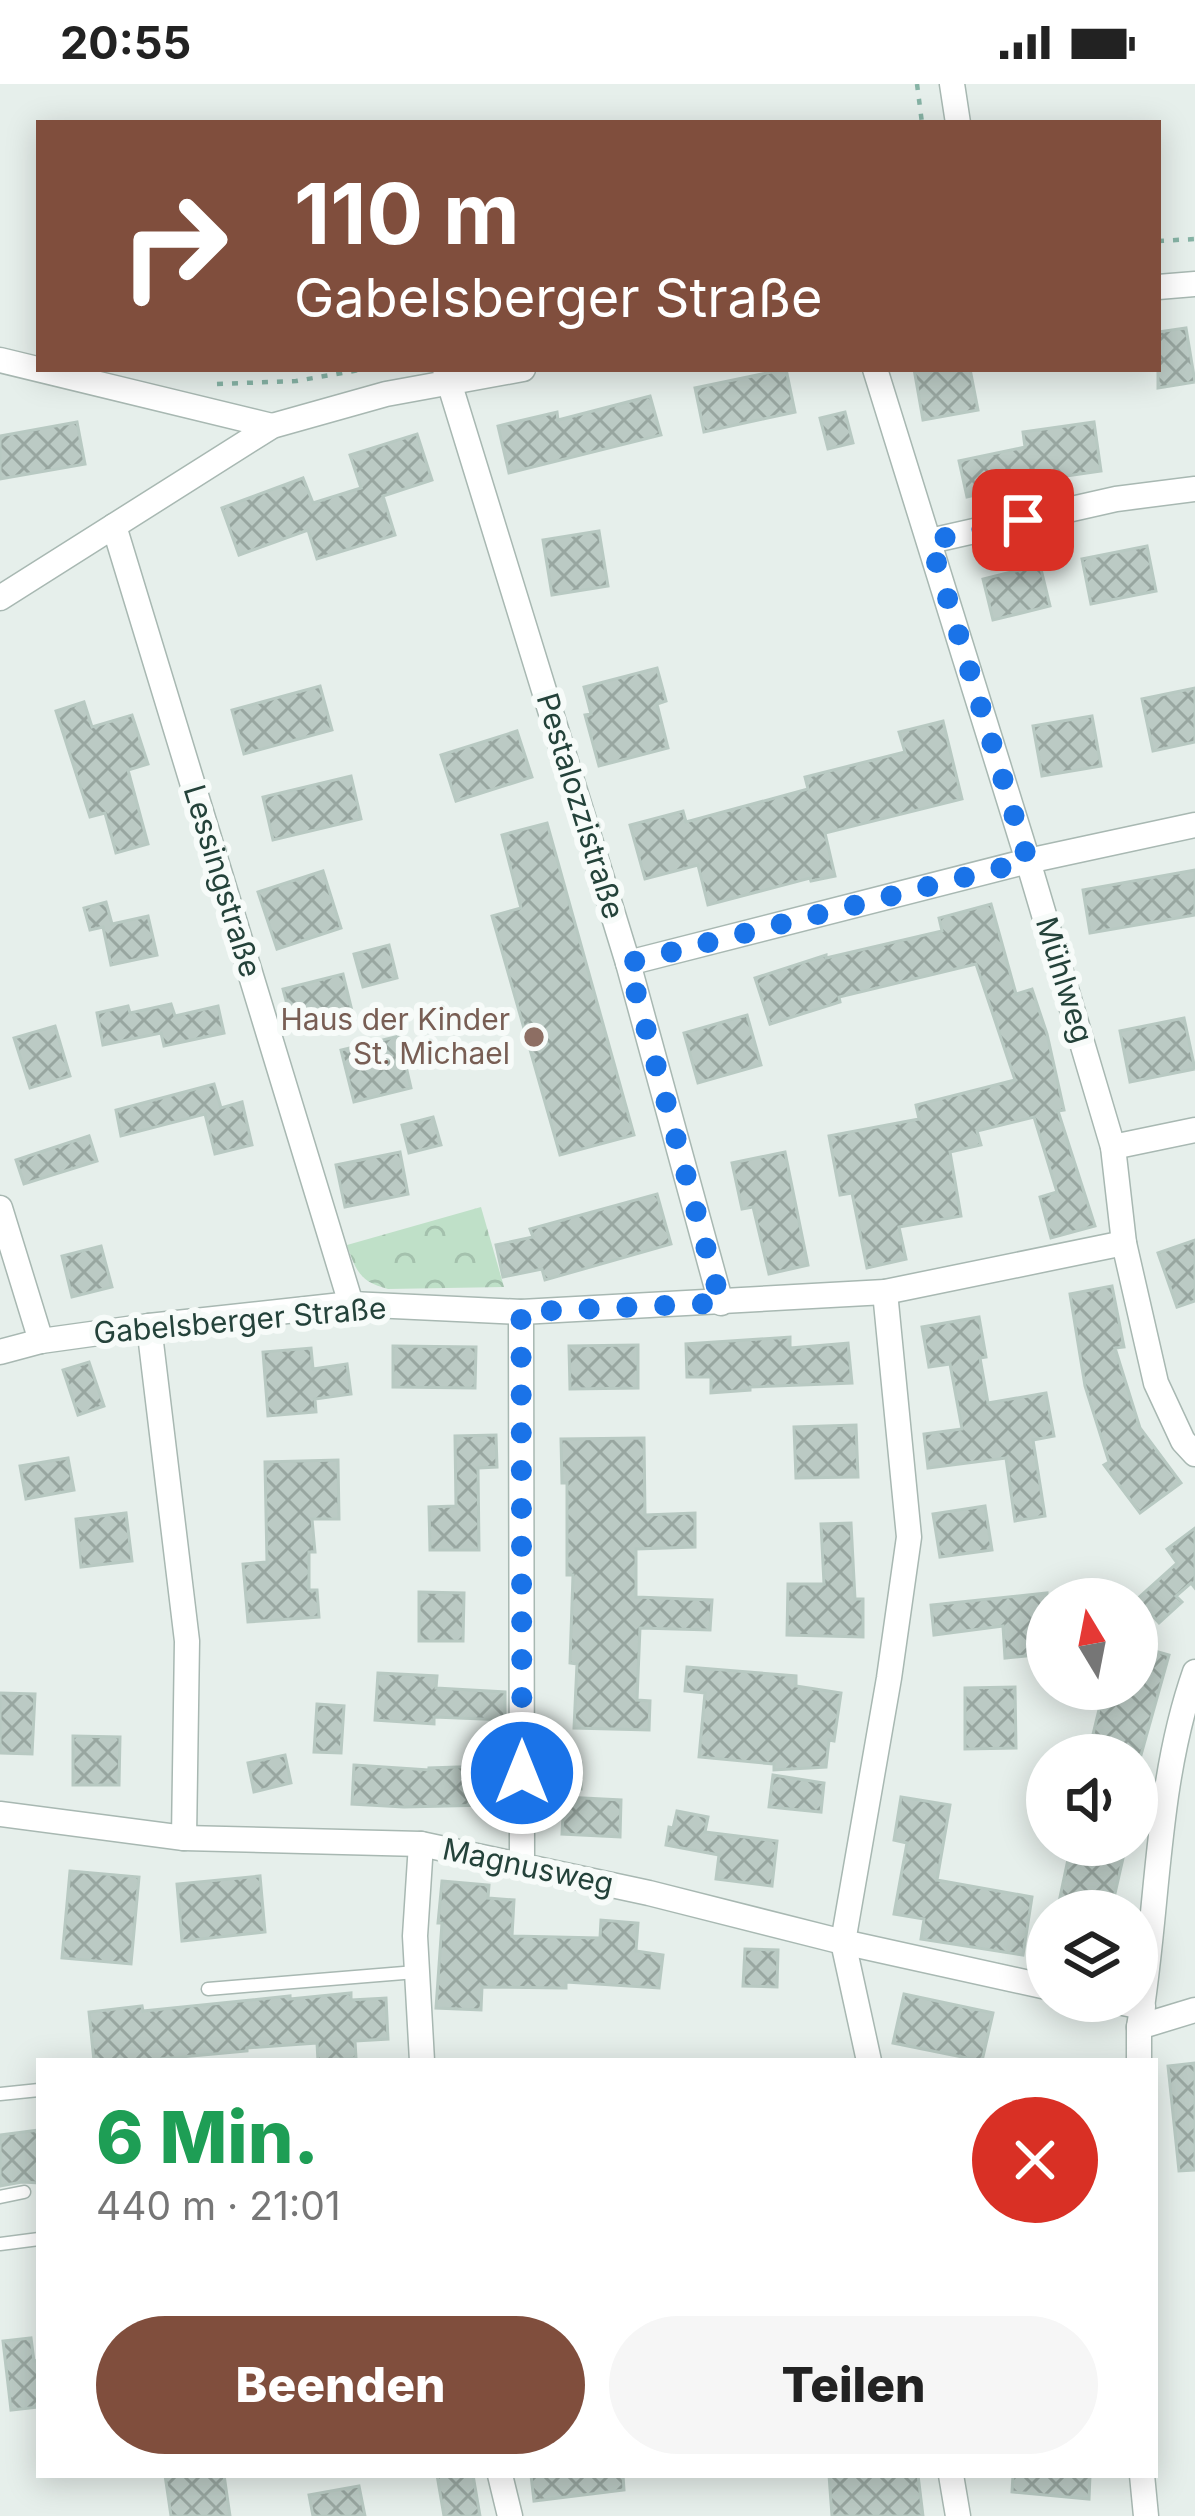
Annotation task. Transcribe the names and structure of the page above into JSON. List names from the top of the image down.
{
  "streets": {
    "street": [
      "Pestalozzistraße",
      "Lessingstraße",
      "Mühlweg",
      "Gabelsberger Straße",
      "Magnusweg"
    ]
  },
  "crossings": [
    ["Pestalozzistraße", "Gabelsberger Straße"],
    ["Lessingstraße", "Gabelsberger Straße"],
    ["Mühlweg", "Gabelsberger Straße"]
  ],
  "places": ["Haus der Kinder St. Michael"],
  "north": "top",
  "page": {
    "status": "20:55",
    "turn": ["110 m", "Gabelsberger Straße"],
    "heading": ["6 Min.", "440 m · 21:01"],
    "buttons": ["Beenden", "Teilen"]
  }
}
